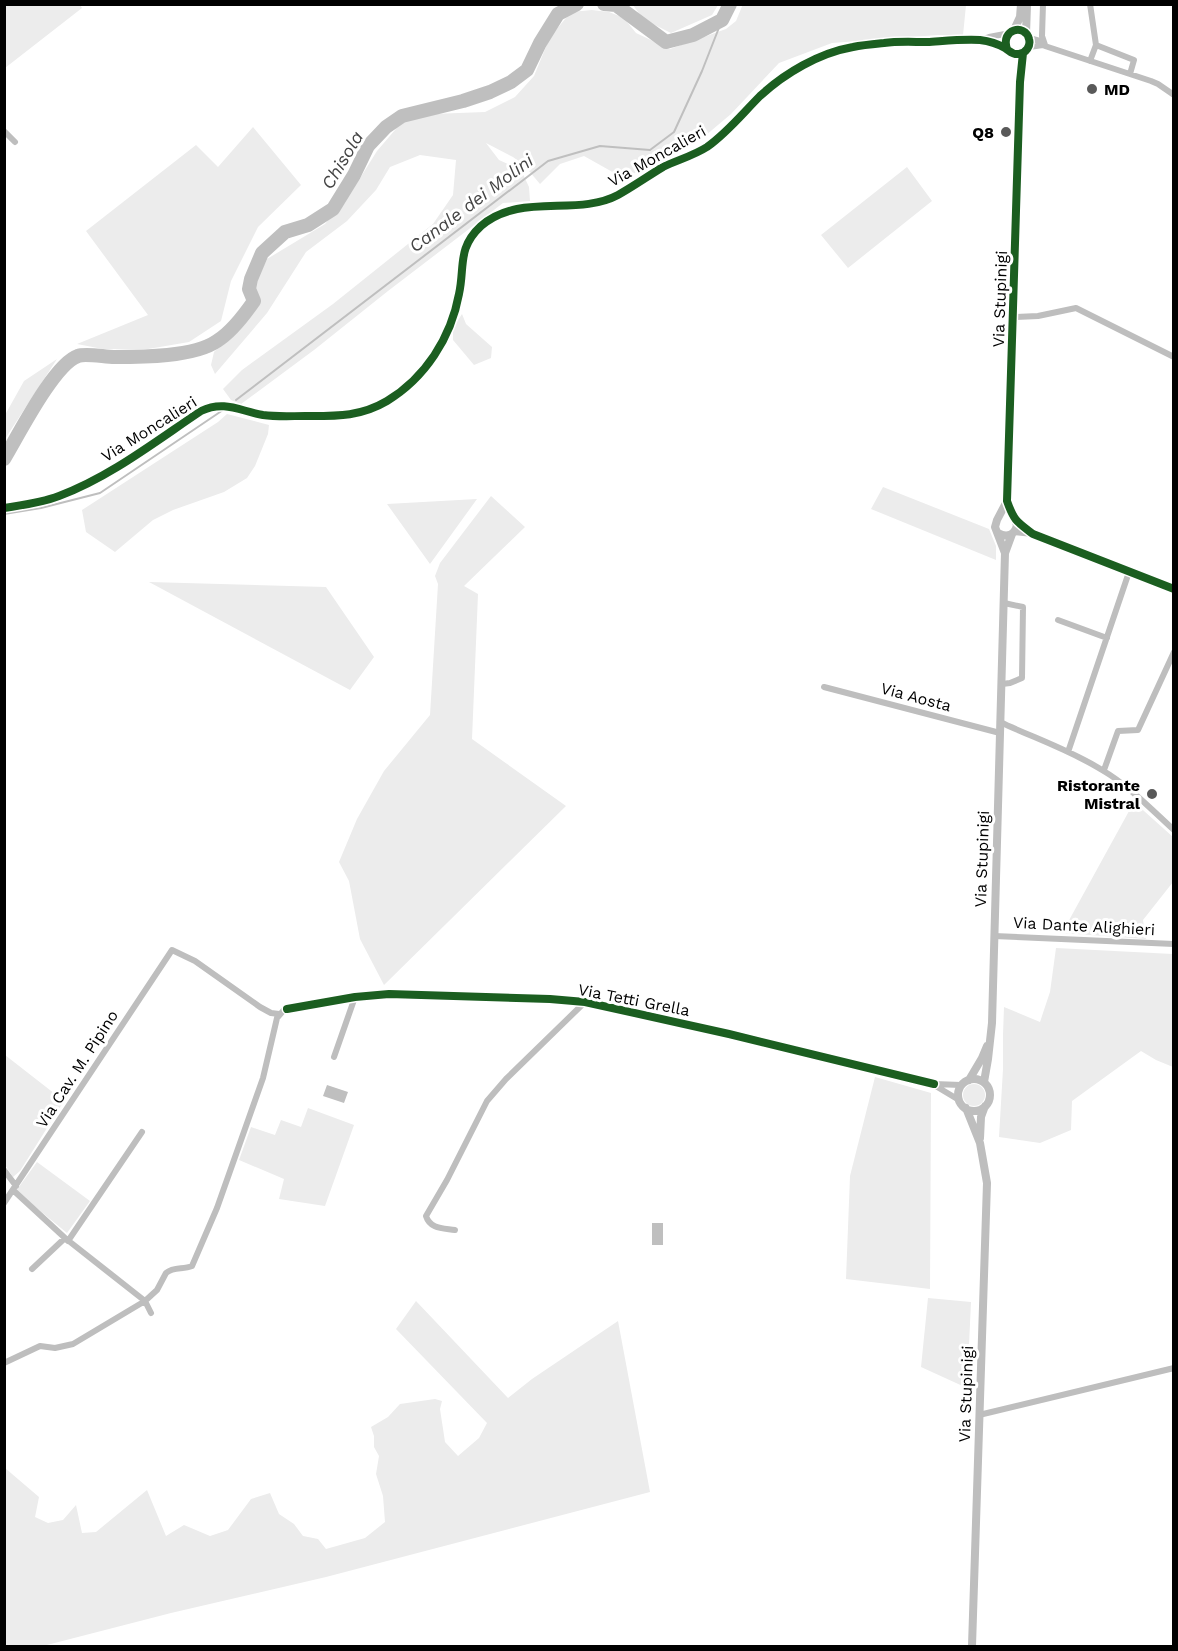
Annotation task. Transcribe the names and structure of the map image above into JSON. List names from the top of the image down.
{
  "streets": {
    "street": [
      "Via Moncalieri",
      "Via Stupinigi",
      "Via Aosta",
      "Via Dante Alighieri",
      "Via Tetti Grella",
      "Via Cav. M. Pipino"
    ]
  },
  "crossings": [
    ["Via Moncalieri", "Via Stupinigi"],
    ["Via Stupinigi", "Via Aosta"],
    ["Via Stupinigi", "Via Dante Alighieri"],
    ["Via Stupinigi", "Via Tetti Grella"],
    ["Via Tetti Grella", "Via Cav. M. Pipino"]
  ],
  "water": ["Chisola", "Canale dei Molini"],
  "places": ["MD", "Q8", "Ristorante Mistral"]
}
